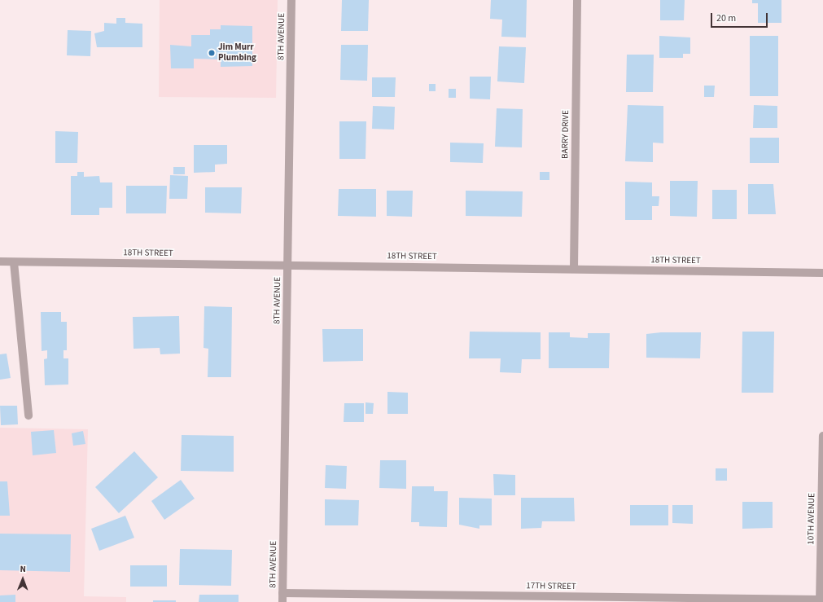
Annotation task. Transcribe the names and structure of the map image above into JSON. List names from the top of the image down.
{
  "streets": {
    "street": [
      "8TH AVENUE",
      "BARRY DRIVE",
      "18TH STREET",
      "10TH AVENUE",
      "17TH STREET"
    ]
  },
  "crossings": [
    ["8TH AVENUE", "18TH STREET"],
    ["8TH AVENUE", "17TH STREET"],
    ["BARRY DRIVE", "18TH STREET"],
    ["10TH AVENUE", "17TH STREET"]
  ],
  "places": ["Jim Murr Plumbing"],
  "scale_bar": "20 m",
  "north": "top"
}
